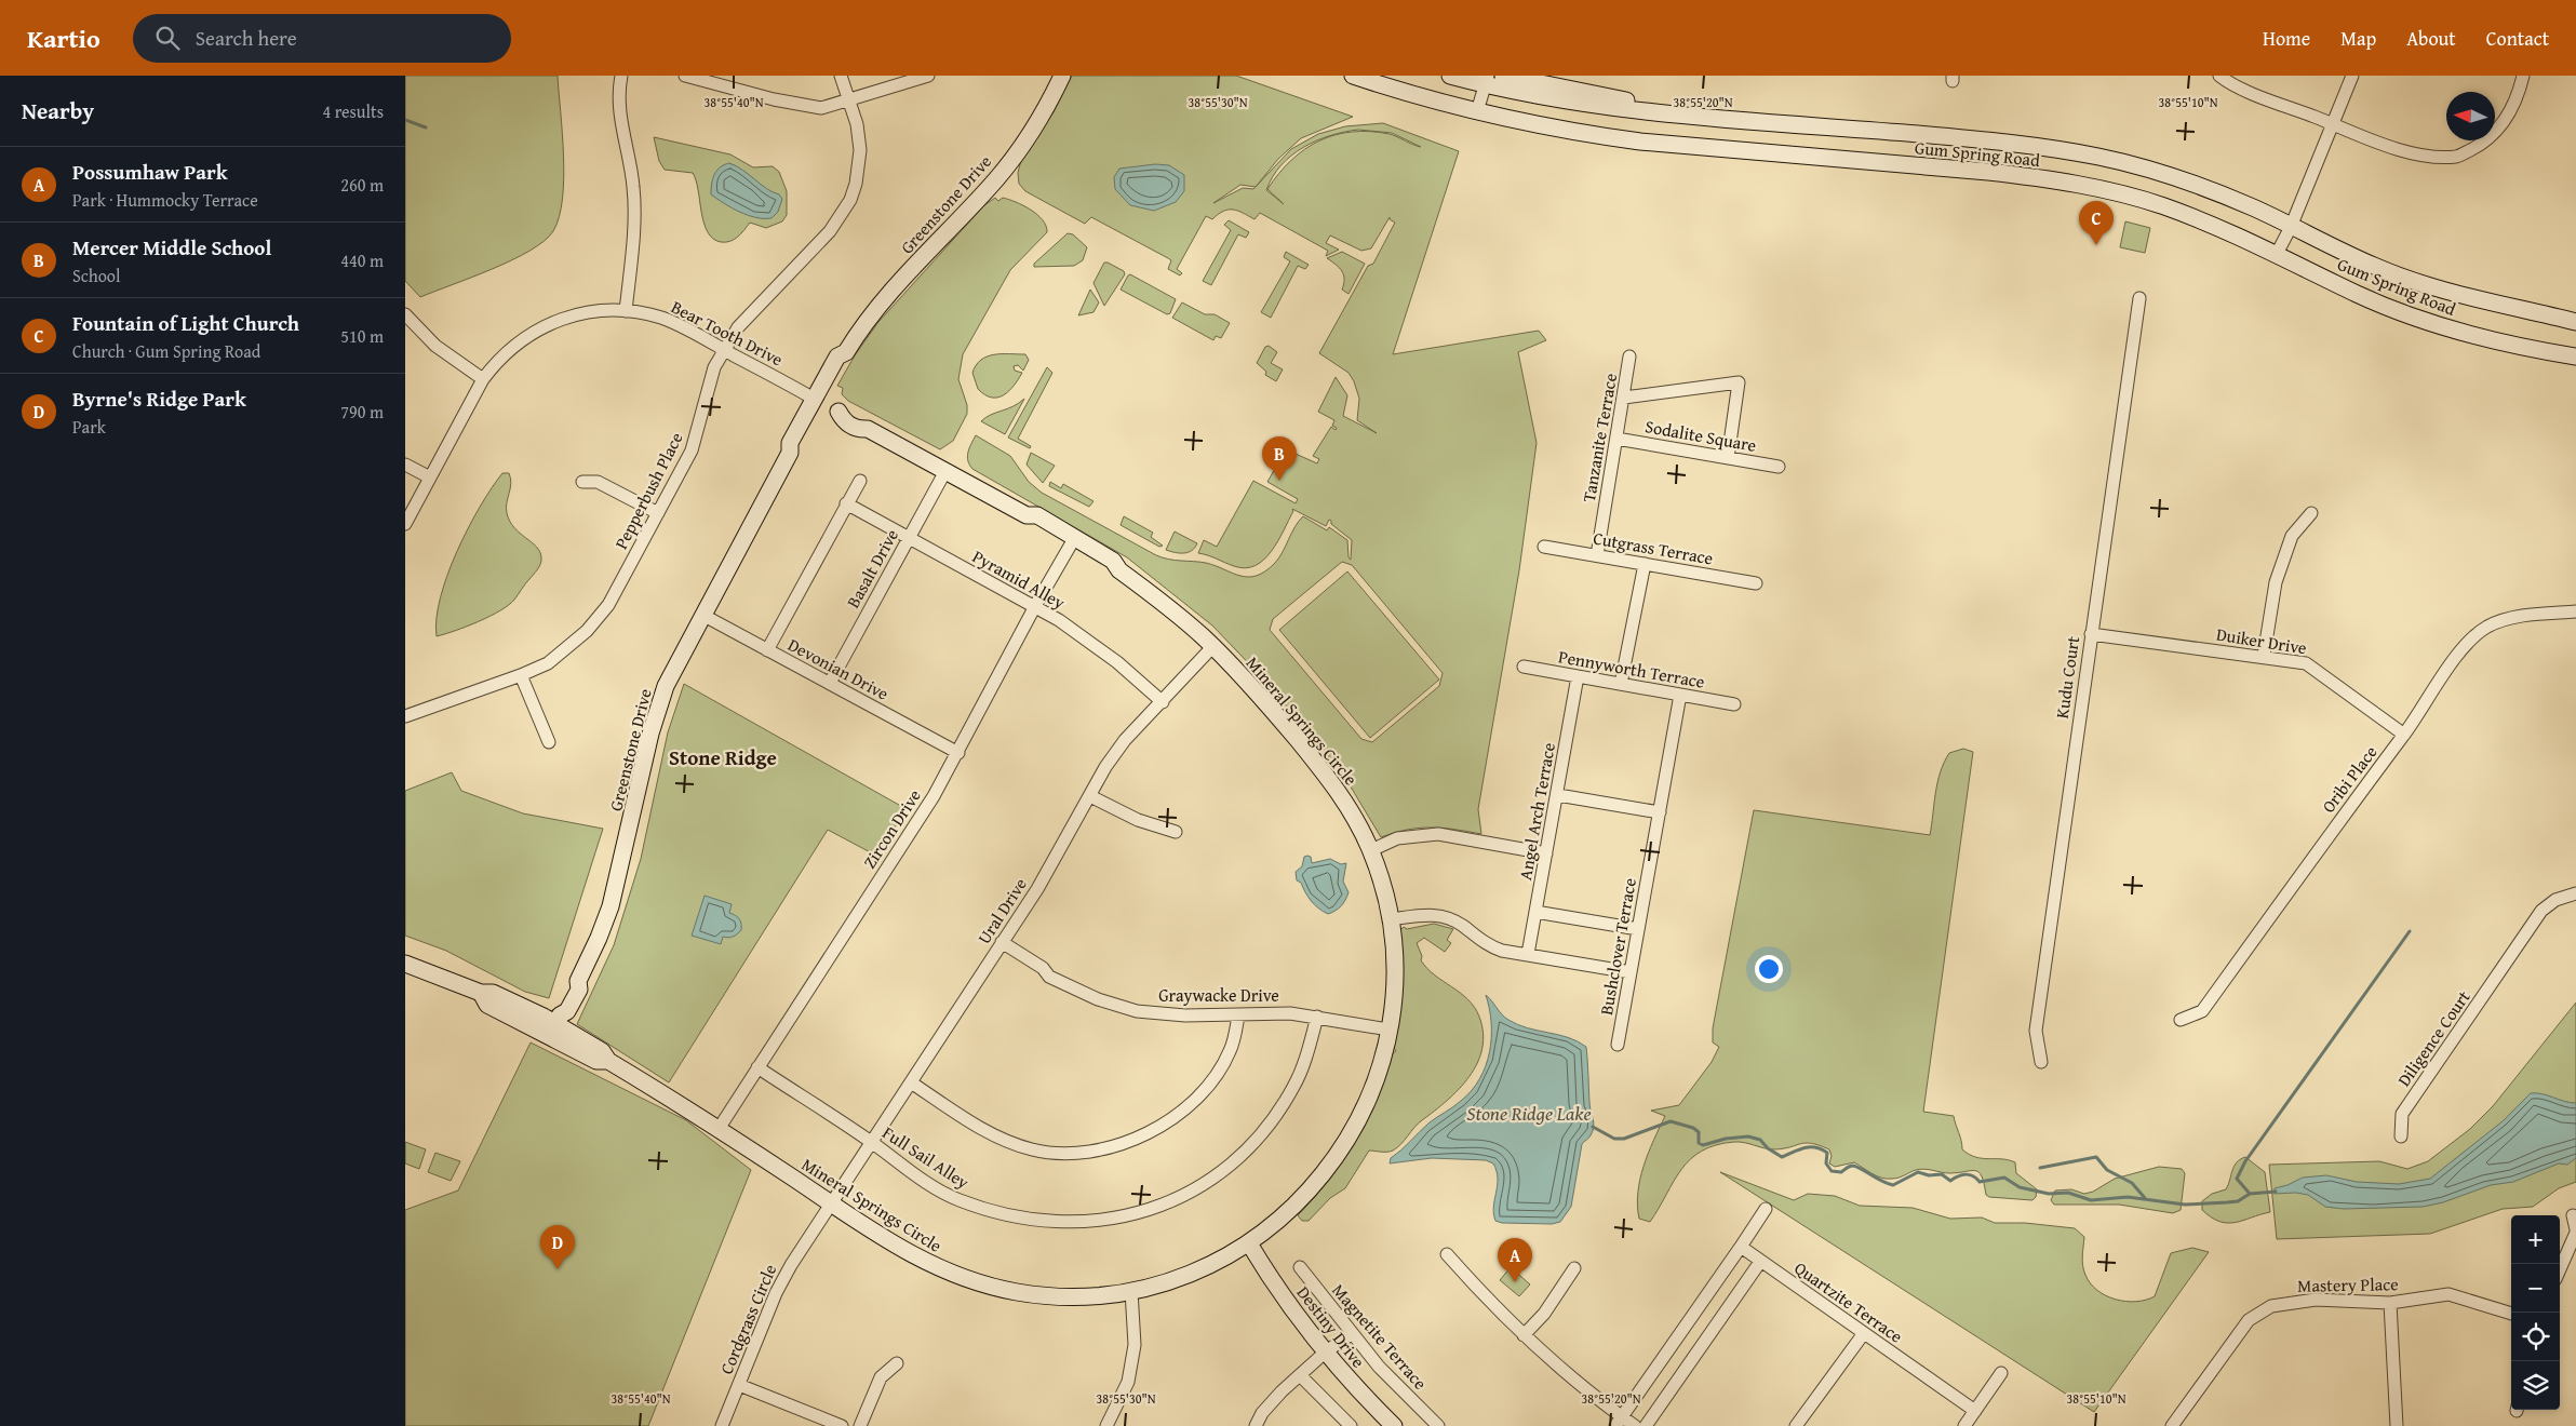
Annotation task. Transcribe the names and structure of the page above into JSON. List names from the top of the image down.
{
  "streets": {
    "street": [
      "Gum Spring Road",
      "Greenstone Drive",
      "Bear Tooth Drive",
      "Sodalite Square",
      "Tanzanite Terrace",
      "Pepperbush Place",
      "Cutgrass Terrace",
      "Basalt Drive",
      "Pyramid Alley",
      "Duiker Drive",
      "Devonian Drive",
      "Pennyworth Terrace",
      "Kudu Court",
      "Mineral Springs Circle",
      "Oribi Place",
      "Angel Arch Terrace",
      "Zircon Drive",
      "Ural Drive",
      "Bushclover Terrace",
      "Graywacke Drive",
      "Diligence Court",
      "Full Sail Alley",
      "Mastery Place",
      "Quartzite Terrace",
      "Cordgrass Circle",
      "Destiny Drive",
      "Magnetite Terrace"
    ]
  },
  "crossings": [
    ["Greenstone Drive", "Bear Tooth Drive"],
    ["Greenstone Drive", "Devonian Drive"],
    ["Greenstone Drive", "Mineral Springs Circle"],
    ["Bear Tooth Drive", "Pepperbush Place"],
    ["Bear Tooth Drive", "Mineral Springs Circle"],
    ["Sodalite Square", "Tanzanite Terrace"],
    ["Tanzanite Terrace", "Cutgrass Terrace"],
    ["Basalt Drive", "Pyramid Alley"],
    ["Basalt Drive", "Devonian Drive"],
    ["Basalt Drive", "Mineral Springs Circle"],
    ["Pyramid Alley", "Zircon Drive"],
    ["Pyramid Alley", "Ural Drive"],
    ["Duiker Drive", "Kudu Court"],
    ["Duiker Drive", "Oribi Place"],
    ["Devonian Drive", "Zircon Drive"],
    ["Pennyworth Terrace", "Angel Arch Terrace"],
    ["Pennyworth Terrace", "Bushclover Terrace"],
    ["Mineral Springs Circle", "Zircon Drive"],
    ["Mineral Springs Circle", "Ural Drive"],
    ["Mineral Springs Circle", "Graywacke Drive"],
    ["Mineral Springs Circle", "Cordgrass Circle"],
    ["Mineral Springs Circle", "Destiny Drive"],
    ["Zircon Drive", "Full Sail Alley"],
    ["Ural Drive", "Graywacke Drive"],
    ["Ural Drive", "Full Sail Alley"],
    ["Ural Drive", "Cordgrass Circle"],
    ["Graywacke Drive", "Full Sail Alley"]
  ],
  "districts": ["Stone Ridge"],
  "water": ["Stone Ridge Lake"],
  "north": "left",
  "page": {
    "header": "Kartio",
    "search": "Search here",
    "nav": [
      "Home",
      "Map",
      "About",
      "Contact"
    ],
    "heading": ["Nearby", "4 results"],
    "list": [
      {
        "mark": "A",
        "name": "Possumhaw Park",
        "note": "Park · Hummocky Terrace",
        "value": "260 m"
      },
      {
        "mark": "B",
        "name": "Mercer Middle School",
        "note": "School",
        "value": "440 m"
      },
      {
        "mark": "C",
        "name": "Fountain of Light Church",
        "note": "Church · Gum Spring Road",
        "value": "510 m"
      },
      {
        "mark": "D",
        "name": "Byrne's Ridge Park",
        "note": "Park",
        "value": "790 m"
      }
    ],
    "pins": [
      "C",
      "B",
      "D",
      "A"
    ],
    "map_buttons": ["+", "−"]
  },
  "coordinates": [
    "38°55'40\"N",
    "38°55'30\"N",
    "38°55'20\"N",
    "38°55'10\"N"
  ]
}
